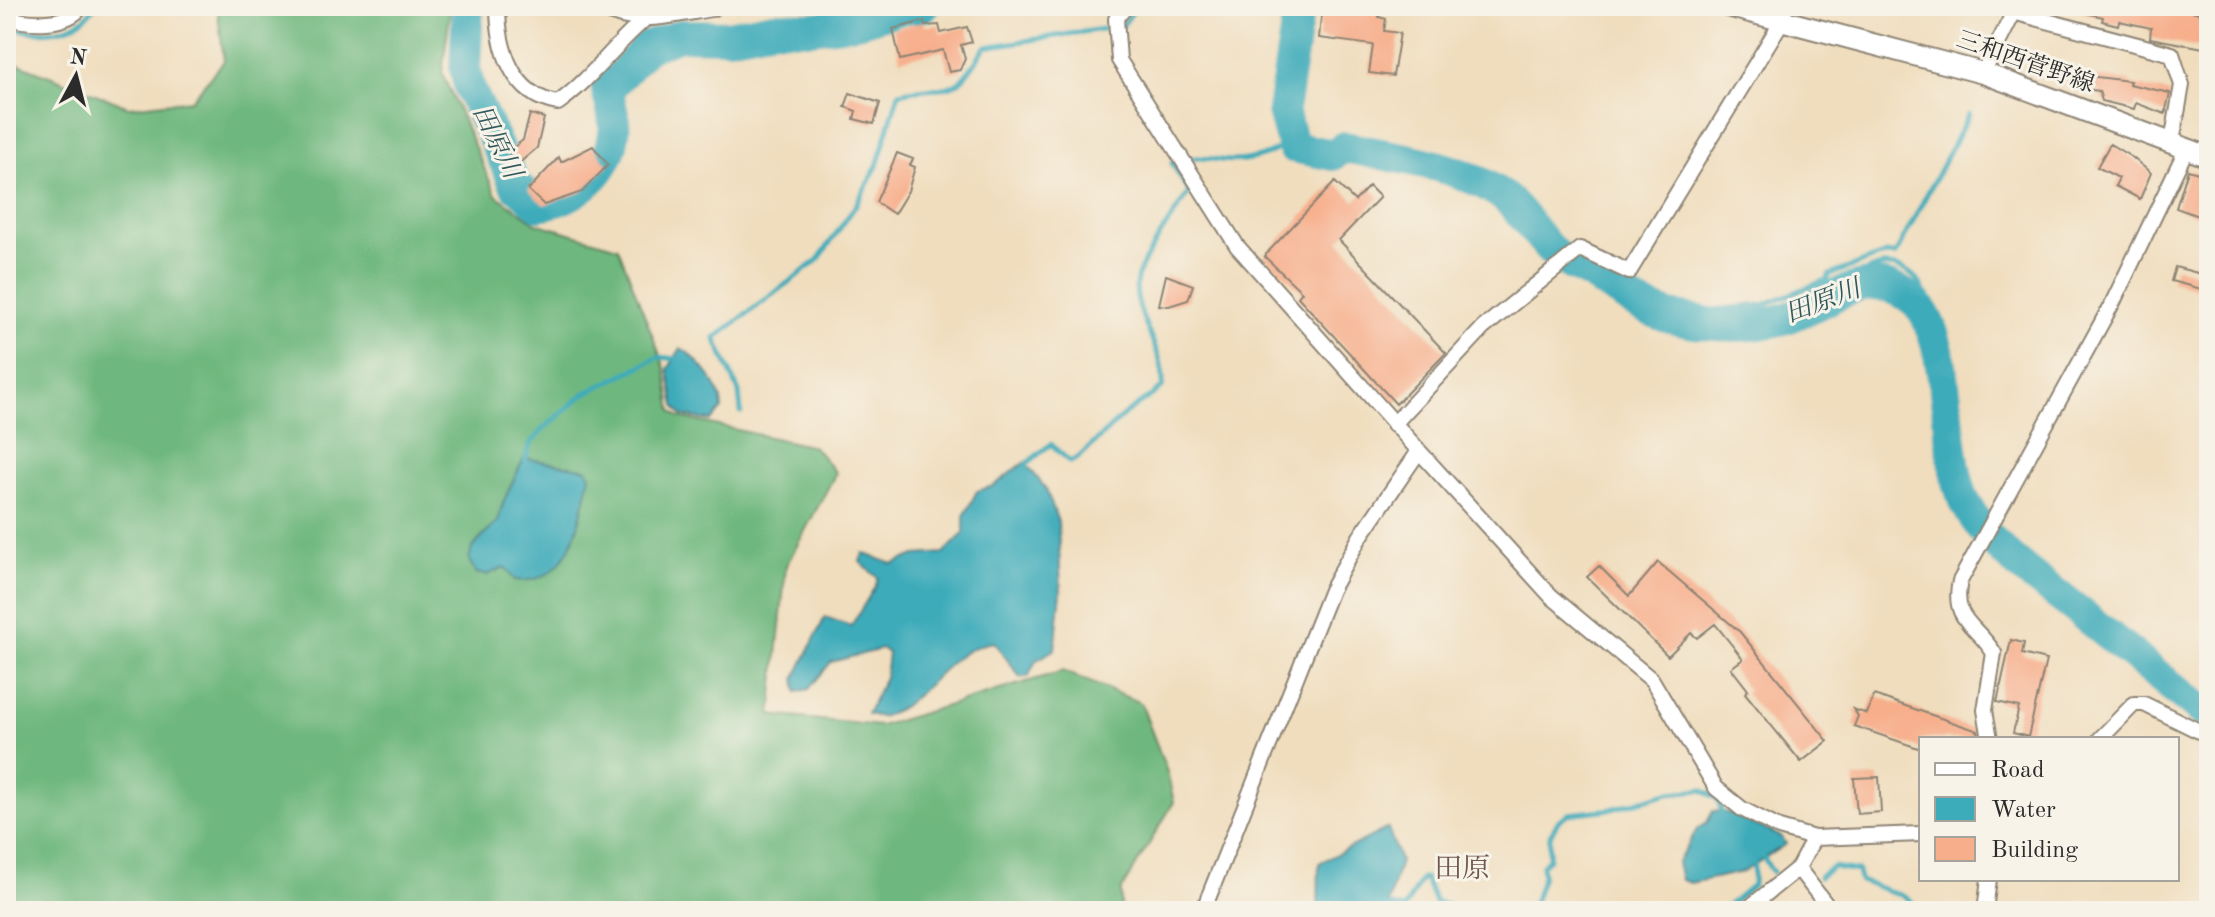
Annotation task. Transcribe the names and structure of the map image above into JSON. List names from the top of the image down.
{
  "streets": {
    "main road": ["三和西菅野線"]
  },
  "districts": ["田原"],
  "water": ["田原川"],
  "legend": ["Road", "Water", "Building"],
  "north": "top"
}
